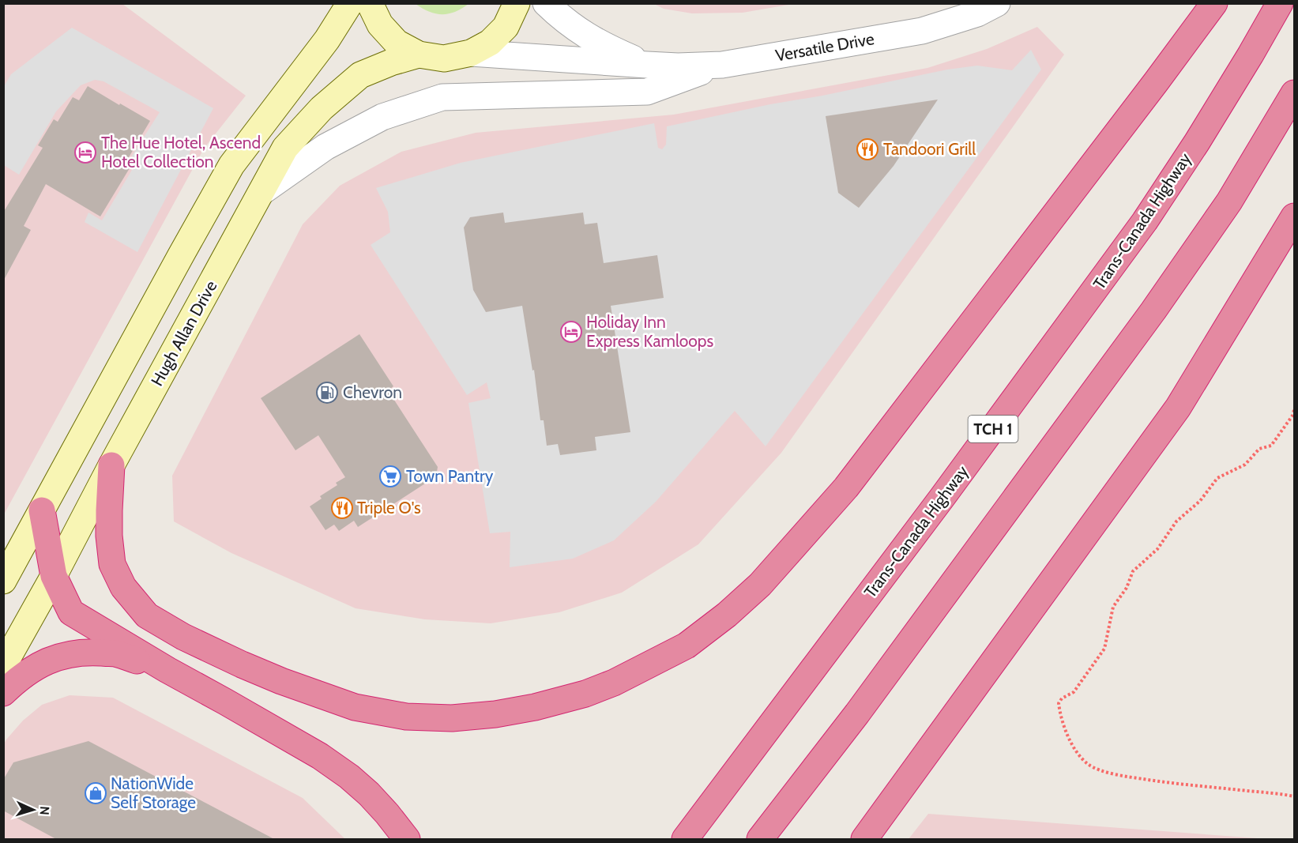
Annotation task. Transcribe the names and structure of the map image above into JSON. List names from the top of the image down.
{
  "streets": {
    "highway": ["Trans-Canada Highway", "TCH 1"],
    "main road": ["Hugh Allan Drive"],
    "street": ["Versatile Drive"]
  },
  "places": {
    "restaurant": ["Tandoori Grill", "Triple O's"],
    "hotel": ["The Hue Hotel, Ascend Hotel Collection", "Holiday Inn Express Kamloops"],
    "fuel station": ["Chevron"],
    "supermarket": ["Town Pantry"],
    "shop": ["NationWide Self Storage"]
  },
  "north": "right"
}
